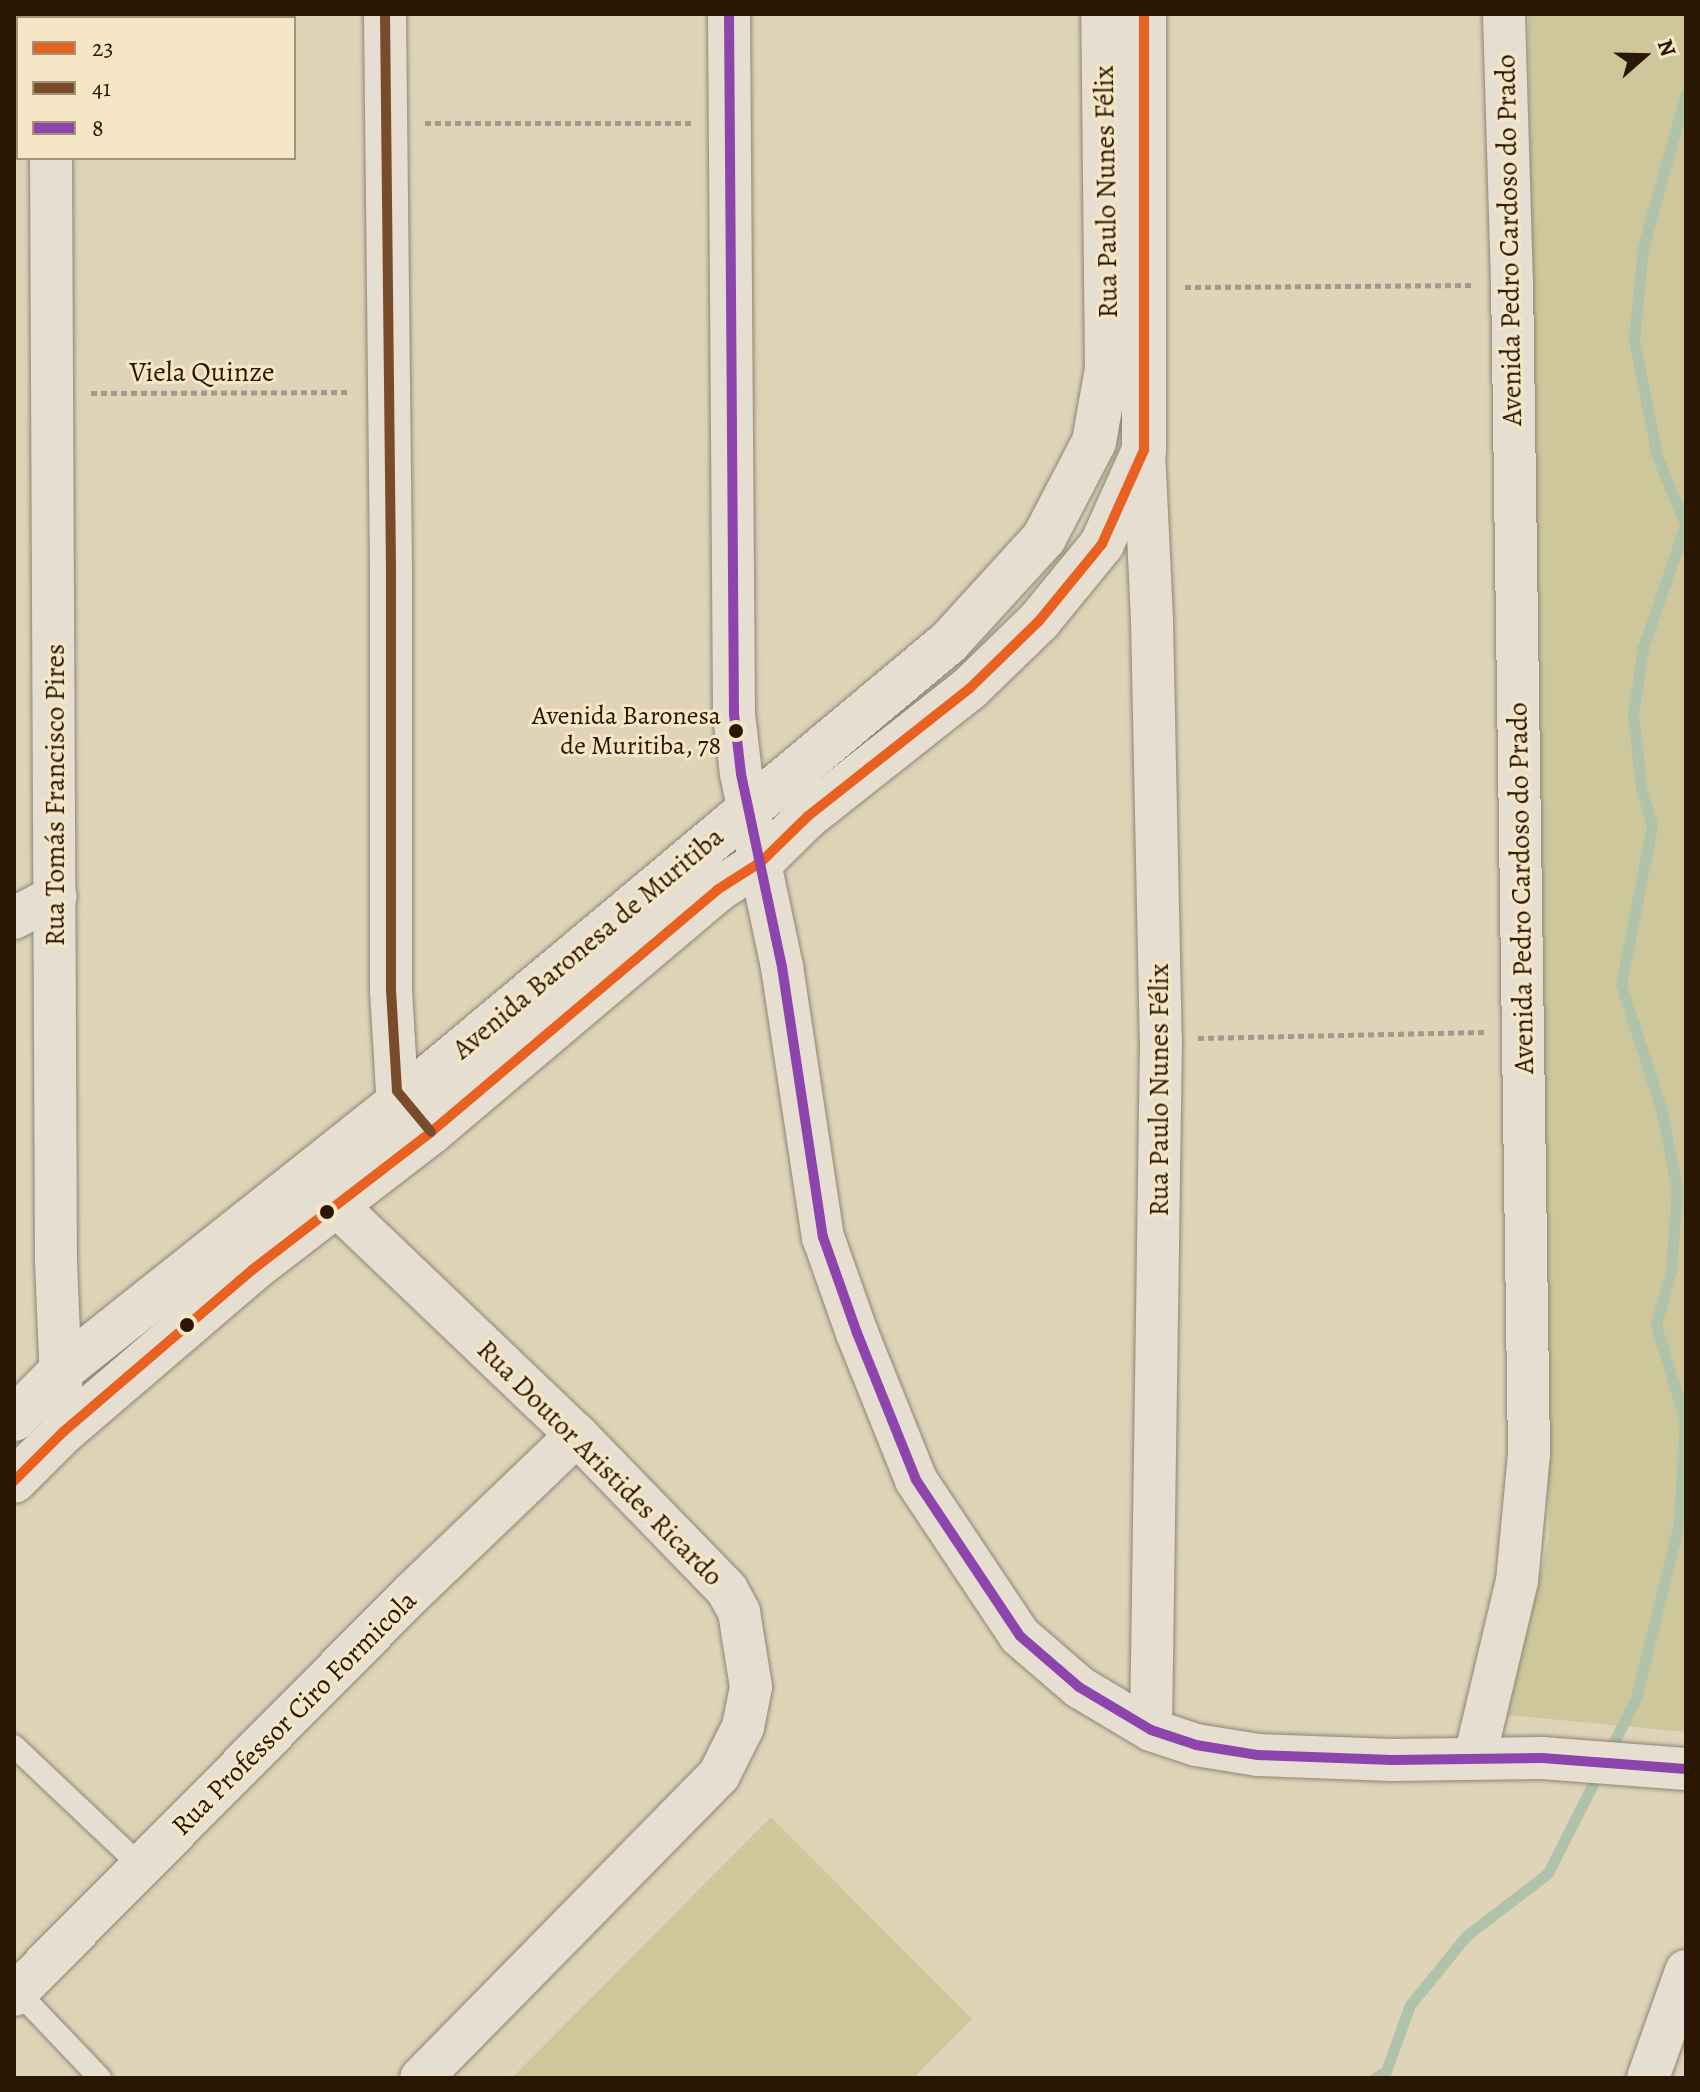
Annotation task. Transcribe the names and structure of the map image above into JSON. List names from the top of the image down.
{
  "streets": {
    "main road": ["Rua Paulo Nunes Félix", "Avenida Baronesa de Muritiba"],
    "street": [
      "Avenida Pedro Cardoso do Prado",
      "Rua Tomás Francisco Pires",
      "Rua Doutor Aristides Ricardo",
      "Rua Professor Ciro Formicola"
    ],
    "path": ["Viela Quinze"]
  },
  "crossings": [
    ["Rua Paulo Nunes Félix", "Avenida Baronesa de Muritiba"],
    ["Viela Quinze", "Rua Tomás Francisco Pires"],
    ["Rua Tomás Francisco Pires", "Avenida Baronesa de Muritiba"],
    ["Avenida Baronesa de Muritiba", "Rua Doutor Aristides Ricardo"],
    ["Rua Doutor Aristides Ricardo", "Rua Professor Ciro Formicola"]
  ],
  "places": ["Avenida Baronesa de Muritiba, 78"],
  "lines": ["transit line 23", "transit line 41", "transit line 8"],
  "legend": ["23", "41", "8"],
  "north": "right"
}
